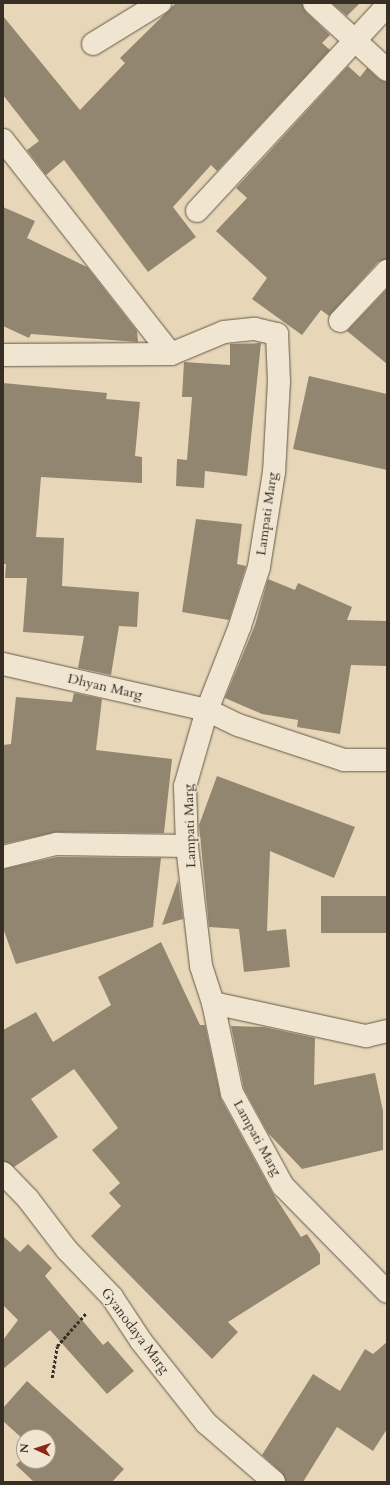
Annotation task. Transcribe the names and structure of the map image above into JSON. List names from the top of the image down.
{
  "streets": {
    "street": ["Lampati Marg", "Dhyan Marg", "Gyanodaya Marg"]
  },
  "crossings": [
    ["Lampati Marg", "Dhyan Marg"]
  ],
  "north": "left"
}
